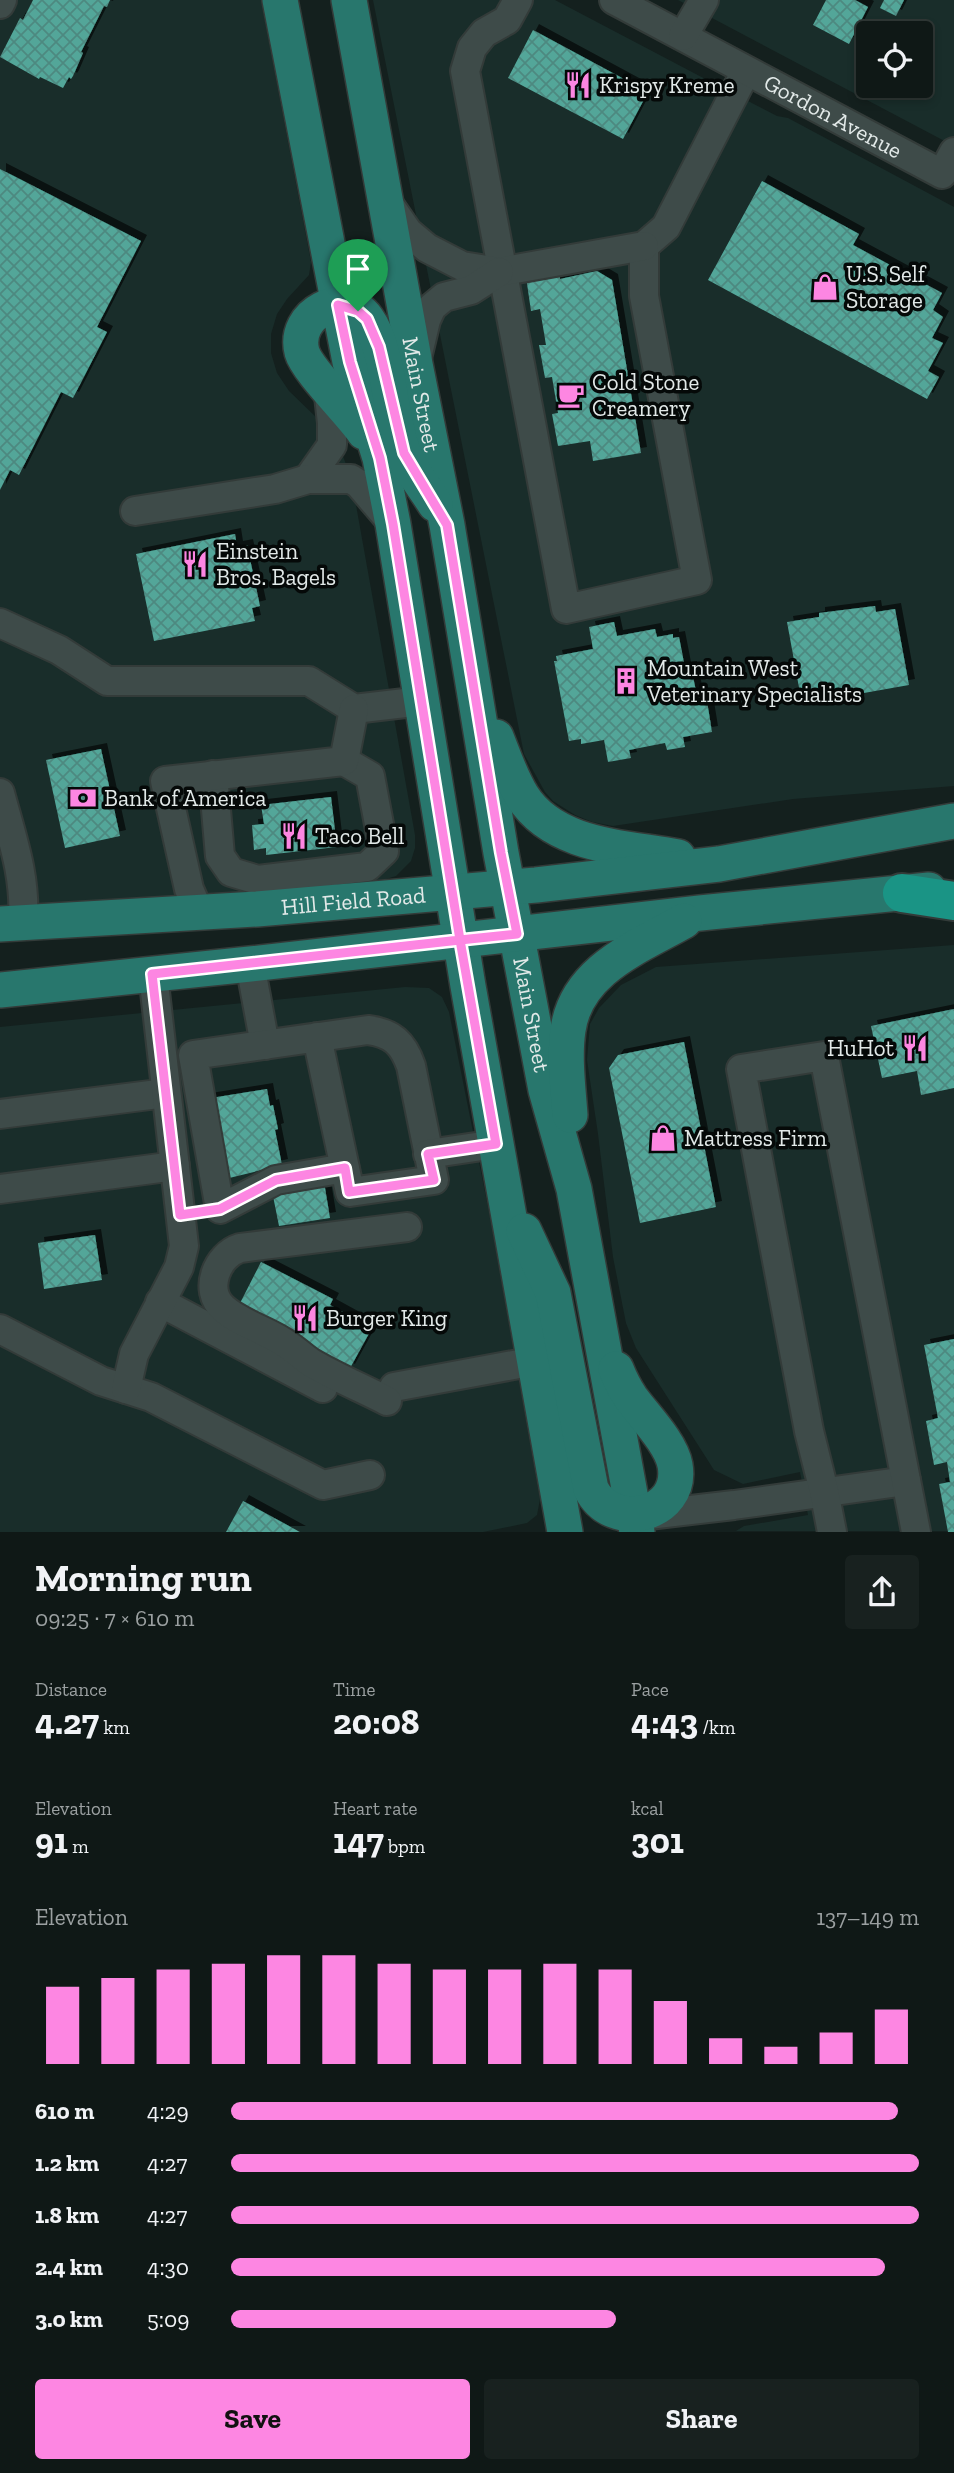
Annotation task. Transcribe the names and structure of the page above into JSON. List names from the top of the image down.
{
  "streets": {
    "main road": ["Main Street", "Hill Field Road"],
    "street": ["Gordon Avenue"]
  },
  "crossings": [
    ["Main Street", "Hill Field Road"]
  ],
  "places": {
    "restaurant": [
      "Krispy Kreme",
      "Einstein Bros. Bagels",
      "Taco Bell",
      "HuHot",
      "Burger King"
    ],
    "shop": ["U.S. Self Storage", "Mattress Firm"],
    "cafe": ["Cold Stone Creamery"],
    "building": ["Mountain West Veterinary Specialists"],
    "bank": ["Bank of America"]
  },
  "page": {
    "heading": ["Morning run", "09:25 · 7 × 610 m"],
    "stats": [
      ["Distance", "4.27 km"],
      ["Time", "20:08"],
      ["Pace", "4:43 /km"],
      ["Elevation", "91 m"],
      ["Heart rate", "147 bpm"],
      ["kcal", "301"]
    ],
    "chart": ["Elevation", "137–149 m"],
    "list": [
      {
        "name": "610 m",
        "note": "4:29"
      },
      {
        "name": "1.2 km",
        "note": "4:27"
      },
      {
        "name": "1.8 km",
        "note": "4:27"
      },
      {
        "name": "2.4 km",
        "note": "4:30"
      },
      {
        "name": "3.0 km",
        "note": "5:09"
      }
    ],
    "buttons": ["Save", "Share"]
  }
}
